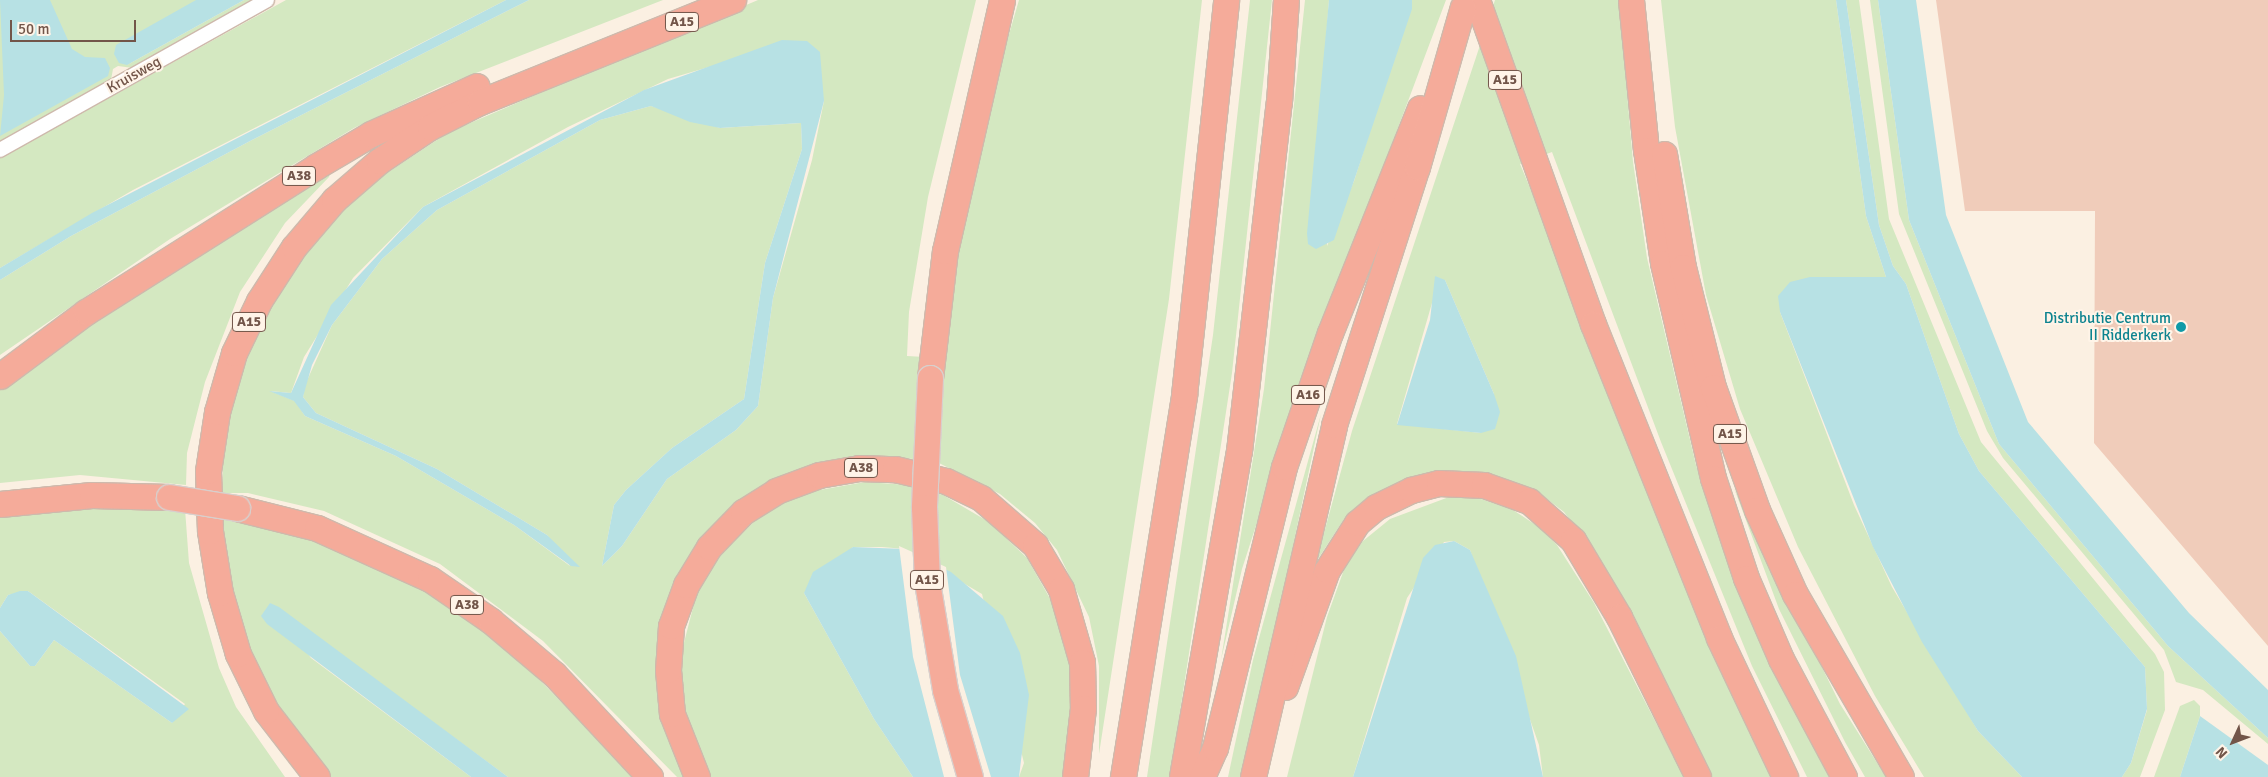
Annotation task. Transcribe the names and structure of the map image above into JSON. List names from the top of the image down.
{
  "streets": {
    "highway": ["A15", "A38", "A16"],
    "street": ["Kruisweg"]
  },
  "crossings": [
    ["A15", "A38"],
    ["A15", "A16"]
  ],
  "places": ["Distributie Centrum II Ridderkerk"],
  "scale_bar": "50 m",
  "north": "bottom left"
}
